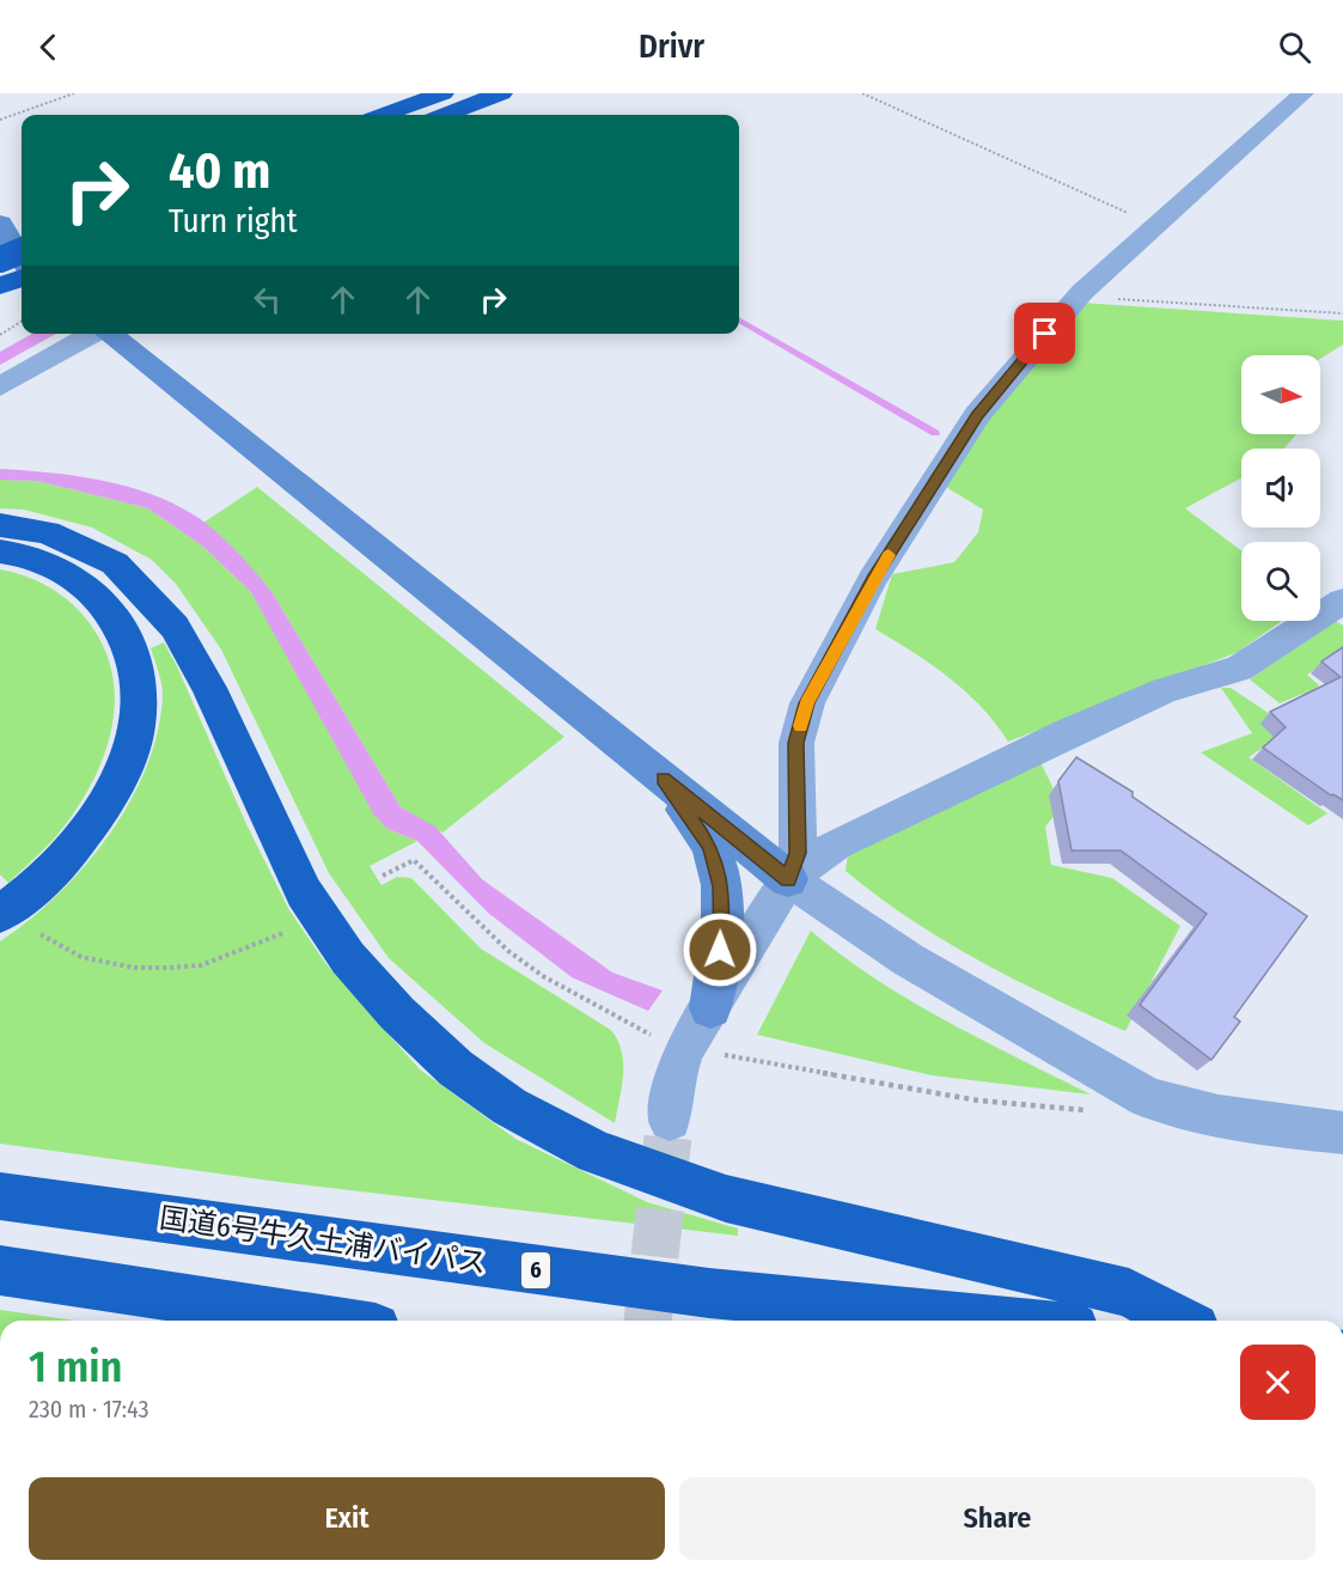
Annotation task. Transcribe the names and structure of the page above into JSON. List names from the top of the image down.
{
  "streets": {
    "highway": ["国道6号牛久土浦バイパス", "6"]
  },
  "north": "right",
  "page": {
    "header": "Drivr",
    "turn": ["40 m", "Turn right"],
    "heading": ["1 min", "230 m · 17:43"],
    "buttons": ["Exit", "Share"]
  }
}
